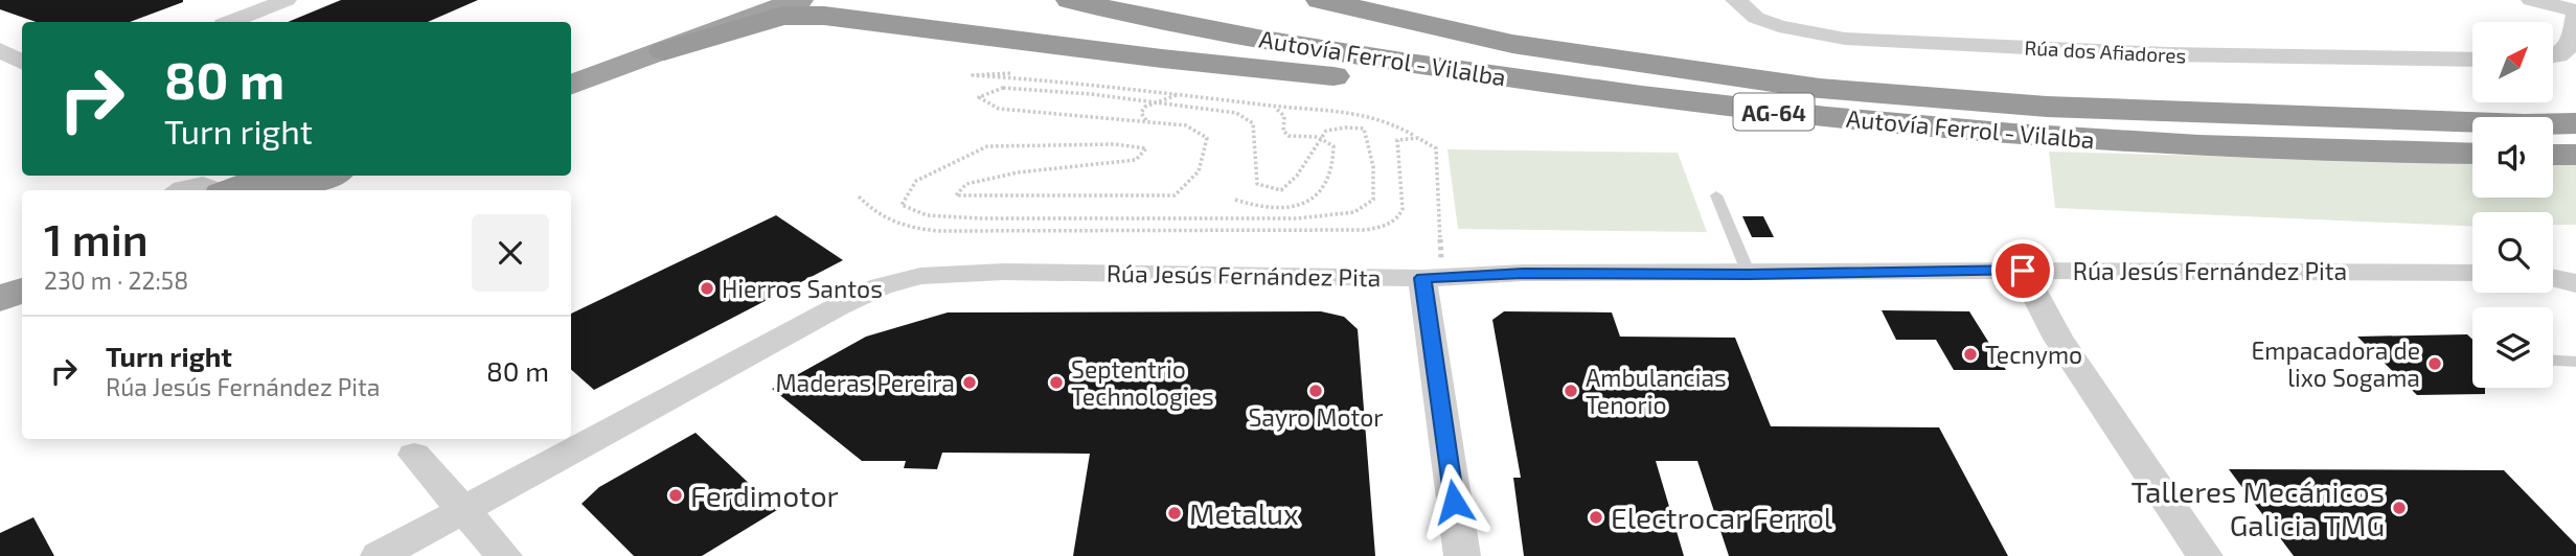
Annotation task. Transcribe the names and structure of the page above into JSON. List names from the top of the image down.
{
  "streets": {
    "highway": ["Autovía Ferrol - Vilalba", "AG-64"],
    "street": ["Rúa dos Afiadores", "Rúa Jesús Fernández Pita"]
  },
  "places": [
    "Hierros Santos",
    "Tecnymo",
    "Empacadora de lixo Sogama",
    "Maderas Pereira",
    "Septentrio Technologies",
    "Sayro Motor",
    "Ambulancias Tenorio",
    "Ferdimotor",
    "Talleres Mecánicos Galicia TMG",
    "Metalux",
    "Electrocar Ferrol"
  ],
  "north": "top right",
  "page": {
    "turn": ["80 m", "Turn right"],
    "heading": ["1 min", "230 m · 22:58"],
    "list": [
      {
        "name": "Turn right",
        "note": "Rúa Jesús Fernández Pita",
        "value": "80 m"
      }
    ]
  }
}
